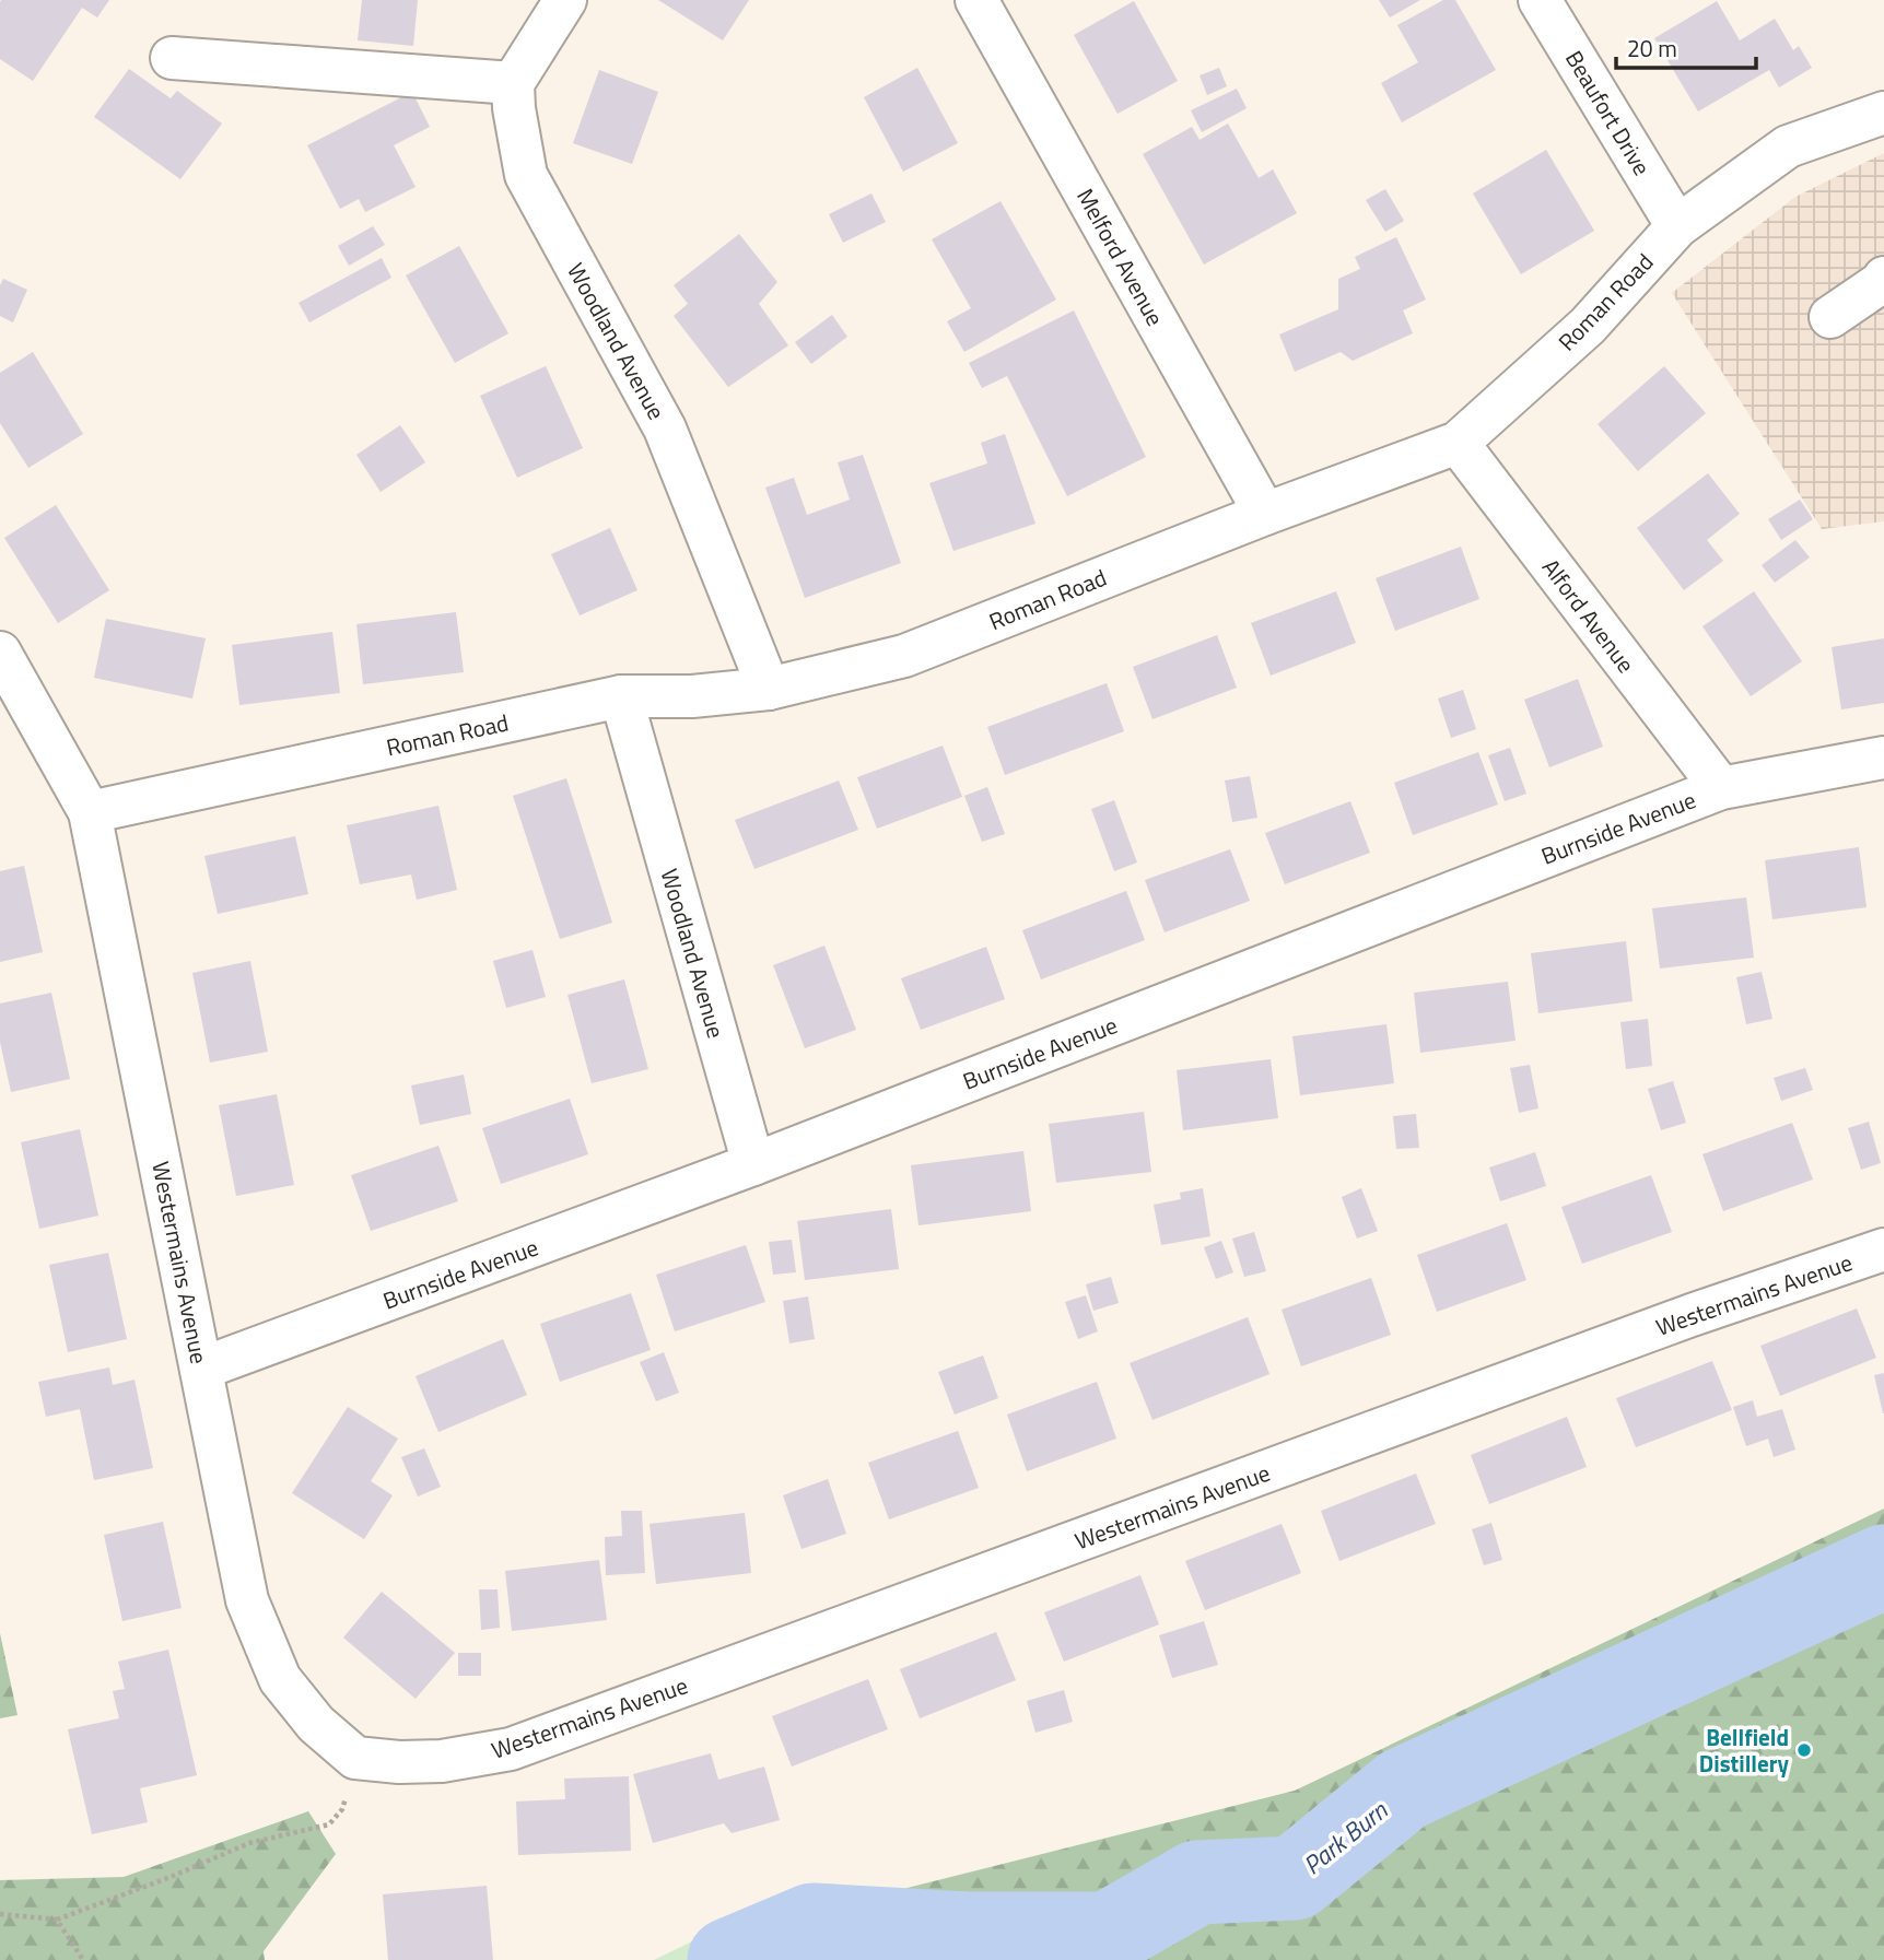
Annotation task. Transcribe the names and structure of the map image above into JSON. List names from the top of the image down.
{
  "streets": {
    "street": [
      "Beaufort Drive",
      "Melford Avenue",
      "Roman Road",
      "Woodland Avenue",
      "Alford Avenue",
      "Burnside Avenue",
      "Westermains Avenue"
    ]
  },
  "crossings": [
    ["Beaufort Drive", "Roman Road"],
    ["Melford Avenue", "Roman Road"],
    ["Roman Road", "Woodland Avenue"],
    ["Roman Road", "Alford Avenue"],
    ["Roman Road", "Westermains Avenue"],
    ["Woodland Avenue", "Burnside Avenue"],
    ["Alford Avenue", "Burnside Avenue"],
    ["Burnside Avenue", "Westermains Avenue"]
  ],
  "water": ["Park Burn"],
  "places": ["Bellfield Distillery"],
  "scale_bar": "20 m"
}
